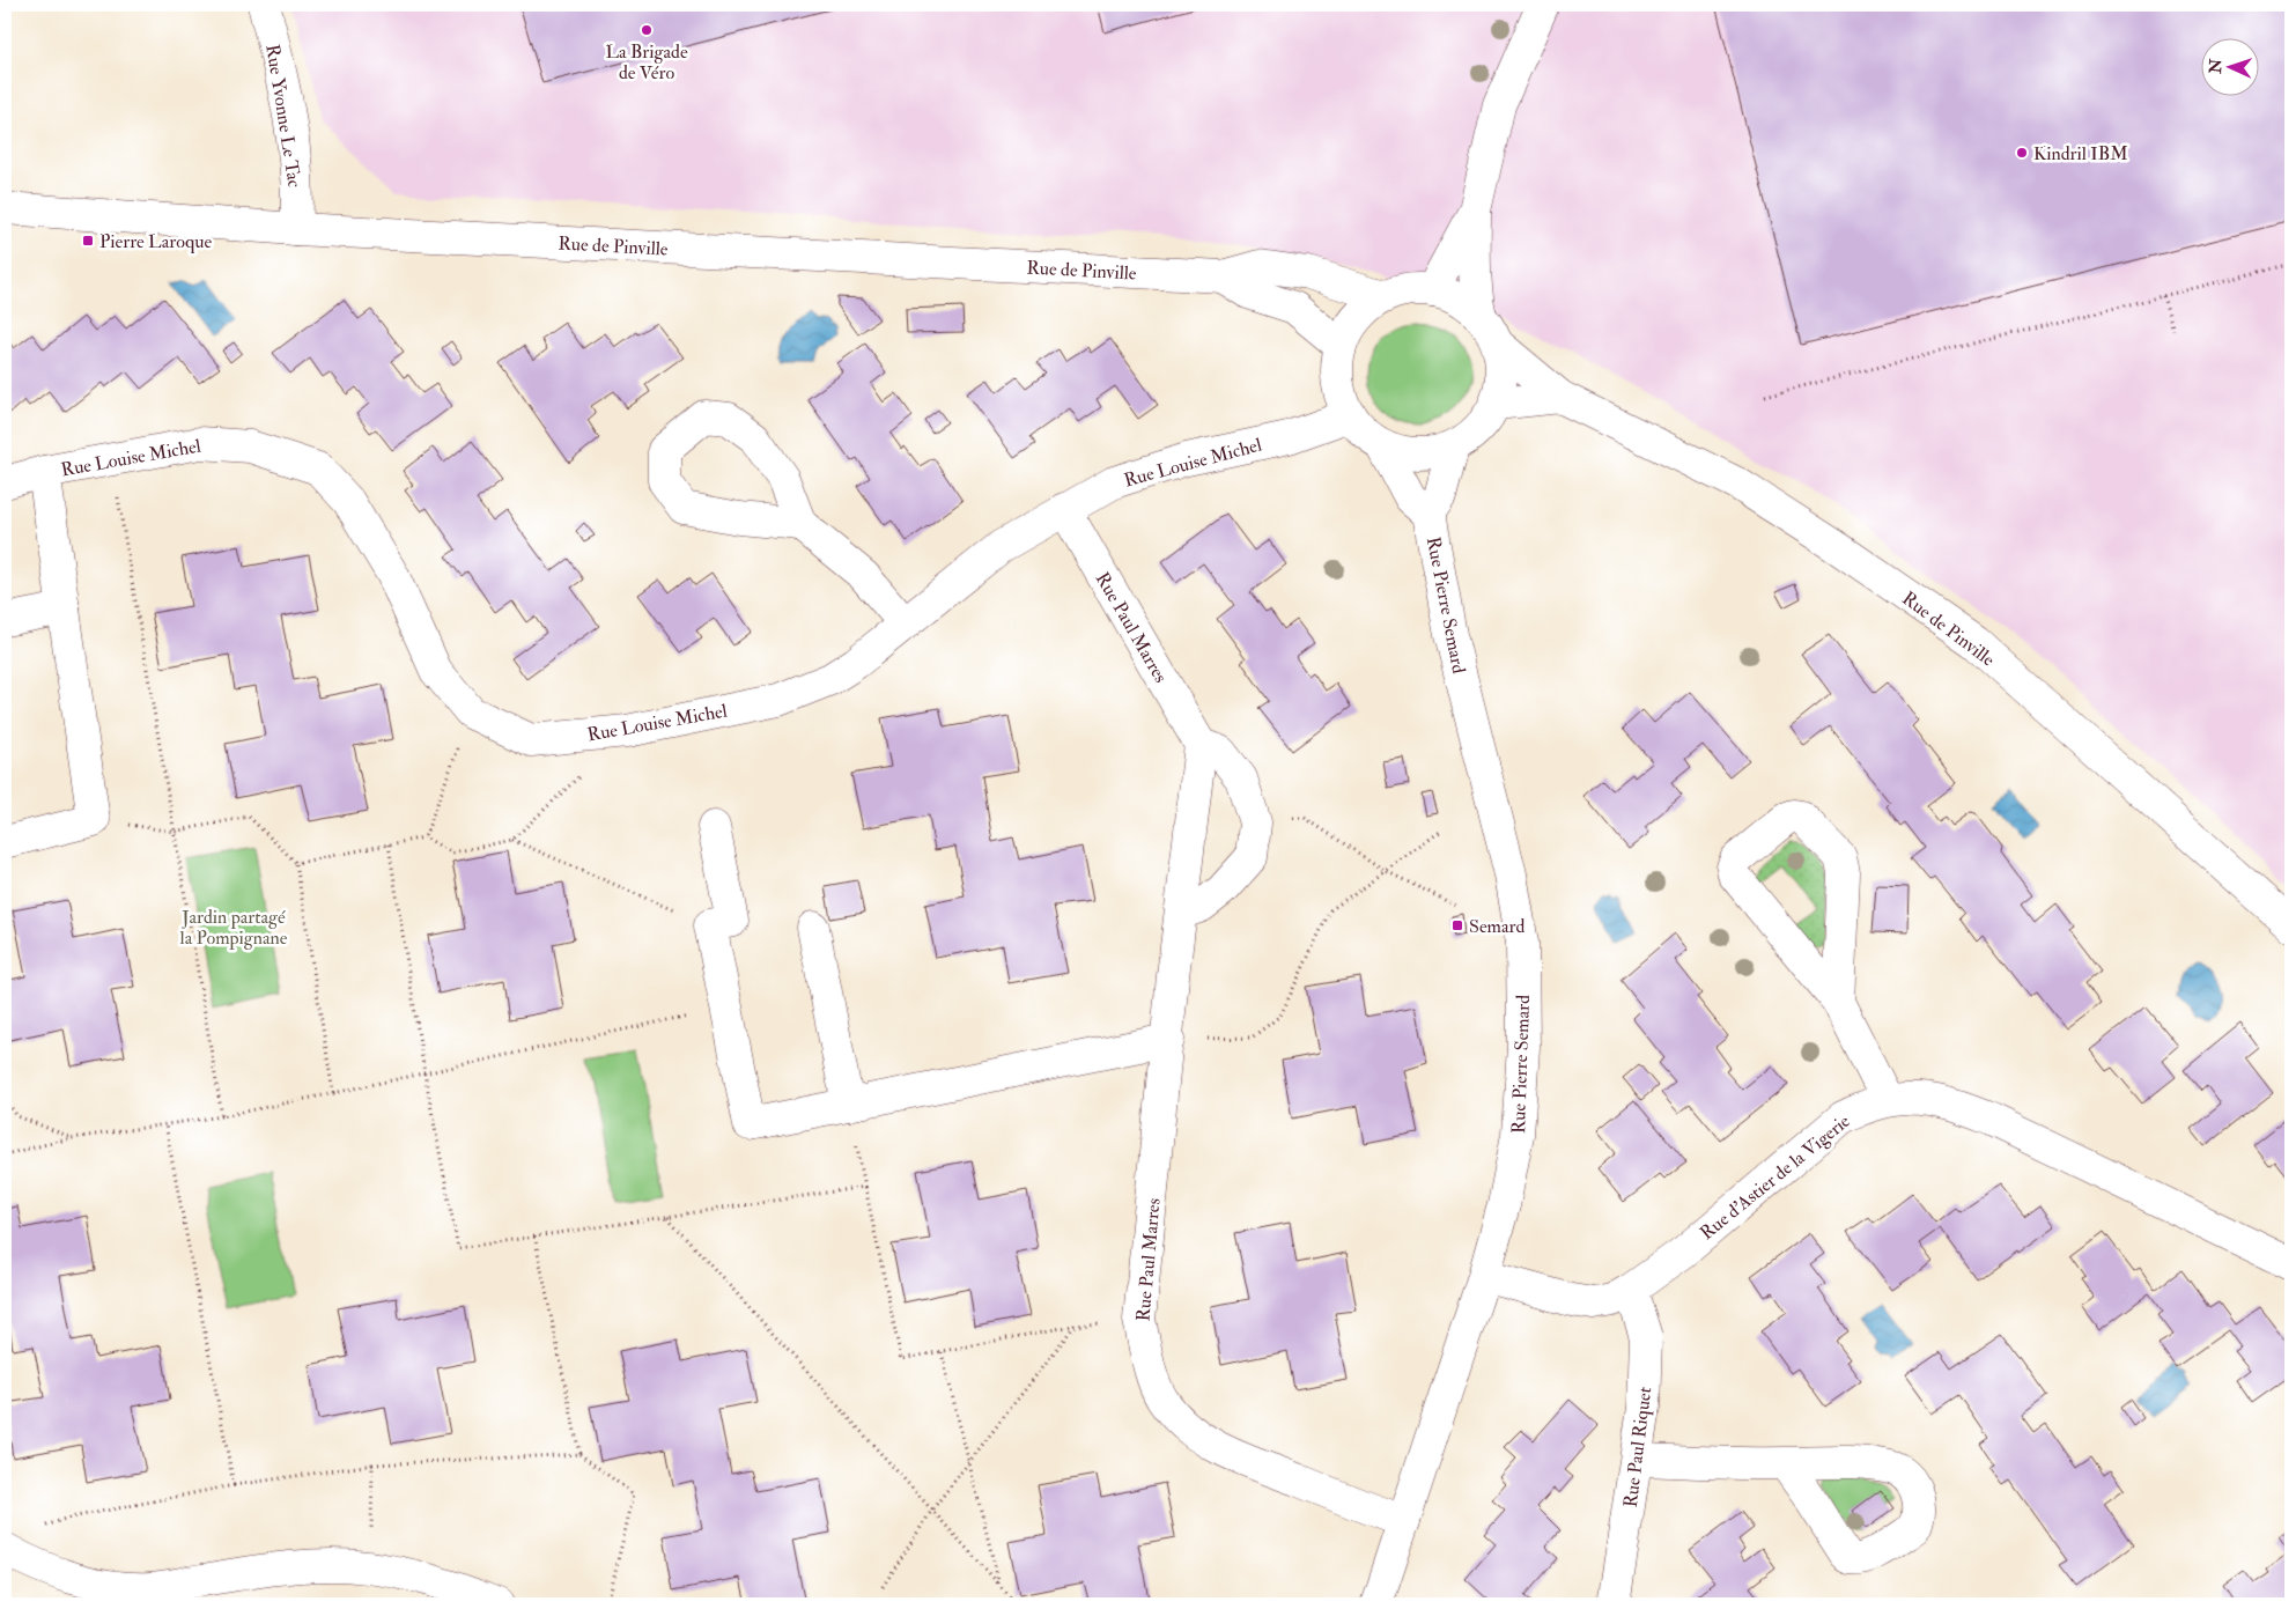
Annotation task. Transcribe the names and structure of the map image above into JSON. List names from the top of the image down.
{
  "streets": {
    "street": [
      "Rue Yvonne Le Tac",
      "Rue de Pinville",
      "Rue Louise Michel",
      "Rue Pierre Semard",
      "Rue Paul Marres",
      "Rue d'Astier de la Vigerie",
      "Rue Paul Riquet"
    ]
  },
  "crossings": [
    ["Rue Yvonne Le Tac", "Rue de Pinville"],
    ["Rue de Pinville", "Rue Louise Michel"],
    ["Rue de Pinville", "Rue Pierre Semard"],
    ["Rue Louise Michel", "Rue Pierre Semard"],
    ["Rue Louise Michel", "Rue Paul Marres"],
    ["Rue Pierre Semard", "Rue Paul Marres"],
    ["Rue Pierre Semard", "Rue d'Astier de la Vigerie"],
    ["Rue d'Astier de la Vigerie", "Rue Paul Riquet"]
  ],
  "parks": ["Jardin partagé la Pompignane"],
  "places": {
    "other": ["La Brigade de Véro", "Kindril IBM"],
    "transit": ["Pierre Laroque", "Semard"]
  },
  "north": "left"
}
